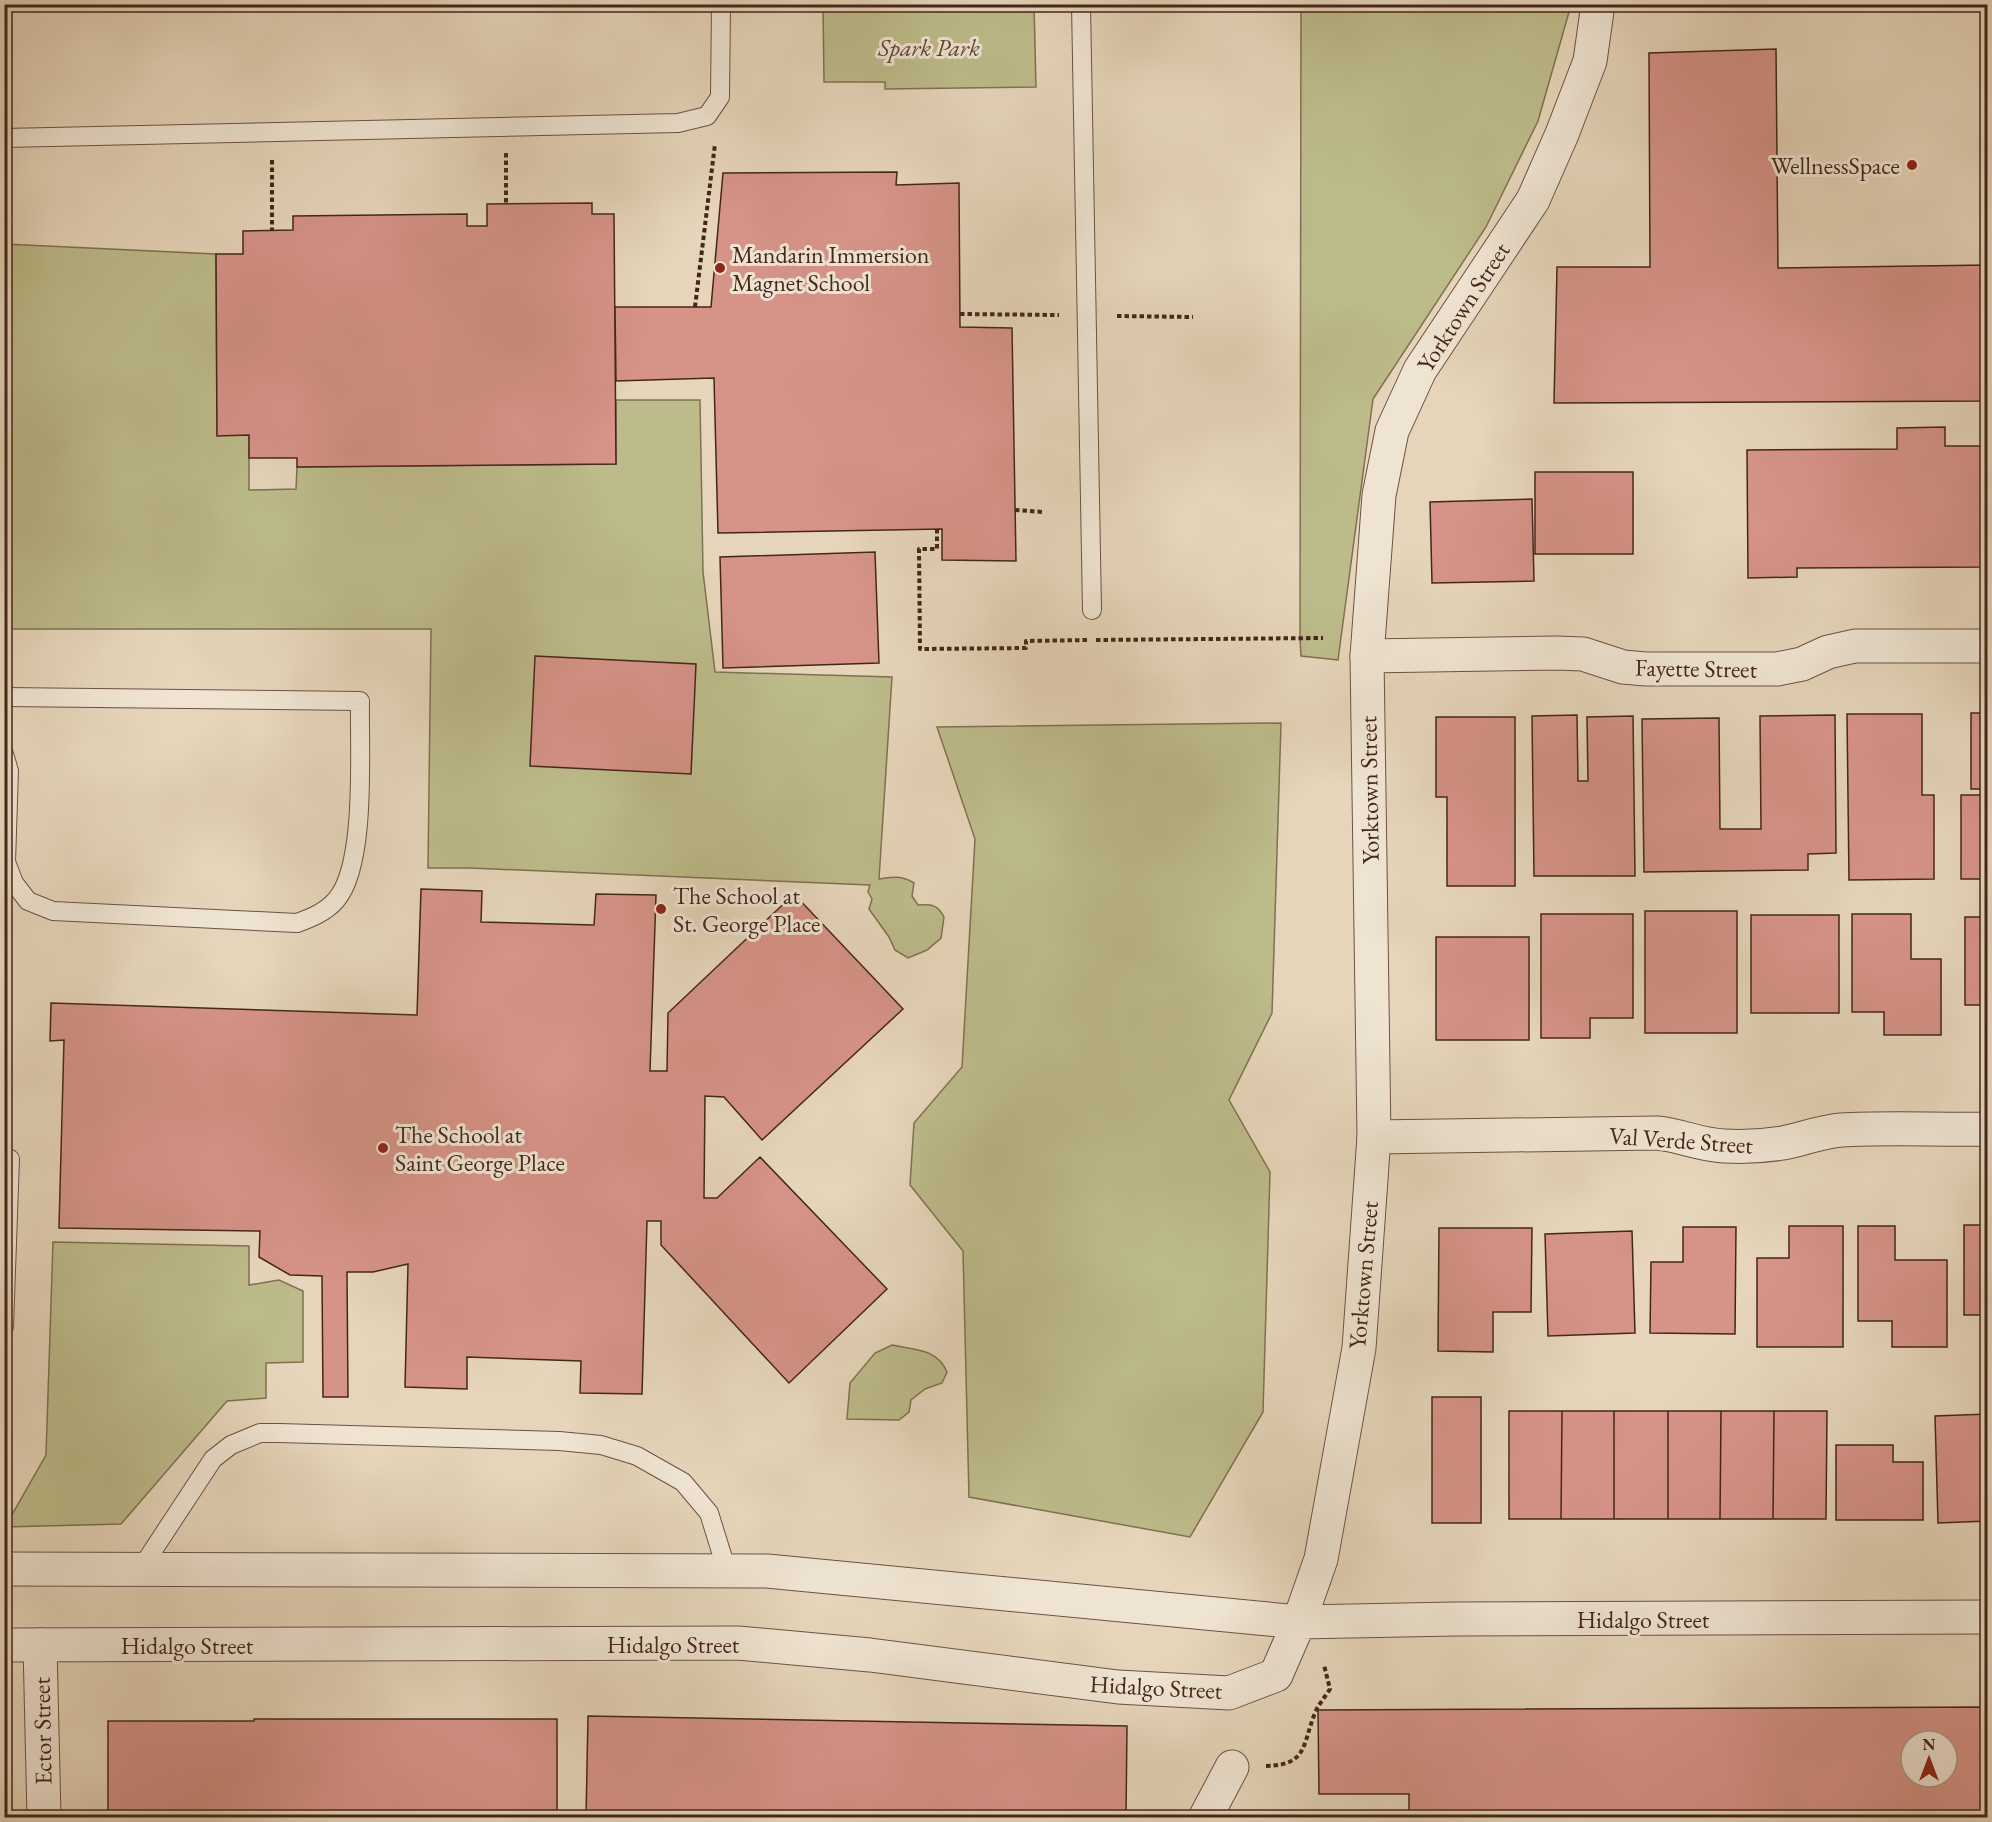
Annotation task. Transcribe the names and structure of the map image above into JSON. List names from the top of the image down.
{
  "streets": {
    "street": [
      "Yorktown Street",
      "Fayette Street",
      "Val Verde Street",
      "Hidalgo Street",
      "Ector Street"
    ]
  },
  "crossings": [
    ["Yorktown Street", "Fayette Street"],
    ["Yorktown Street", "Val Verde Street"],
    ["Yorktown Street", "Hidalgo Street"],
    ["Hidalgo Street", "Ector Street"]
  ],
  "parks": ["Spark Park"],
  "places": [
    "WellnessSpace",
    "Mandarin Immersion Magnet School",
    "The School at St. George Place",
    "The School at Saint George Place"
  ],
  "north": "top"
}
